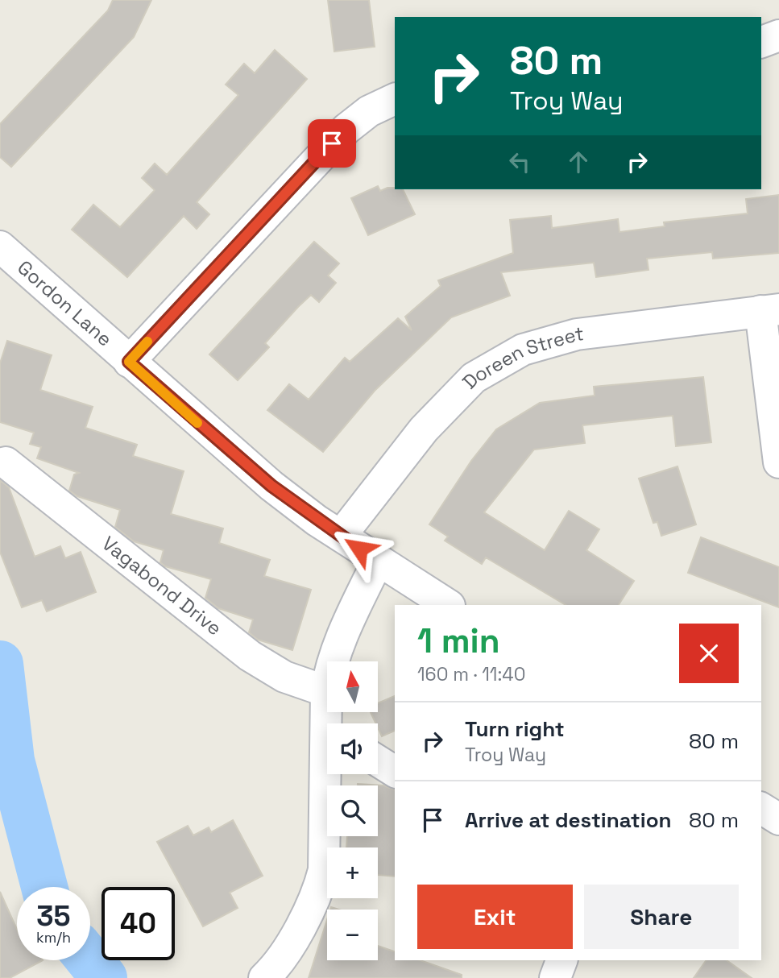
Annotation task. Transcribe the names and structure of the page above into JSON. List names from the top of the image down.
{
  "streets": {
    "street": ["Gordon Lane", "Doreen Street", "Vagabond Drive"]
  },
  "crossings": [
    ["Gordon Lane", "Doreen Street"]
  ],
  "north": "top",
  "page": {
    "turn": ["80 m", "Troy Way"],
    "heading": ["1 min", "160 m · 11:40"],
    "map_buttons": ["+", "−"],
    "list": [
      {
        "name": "Turn right",
        "note": "Troy Way",
        "value": "80 m"
      },
      {
        "name": "Arrive at destination",
        "value": "80 m"
      }
    ],
    "buttons": ["Exit", "Share"],
    "speed": "35 km/h",
    "limit": "40"
  }
}
